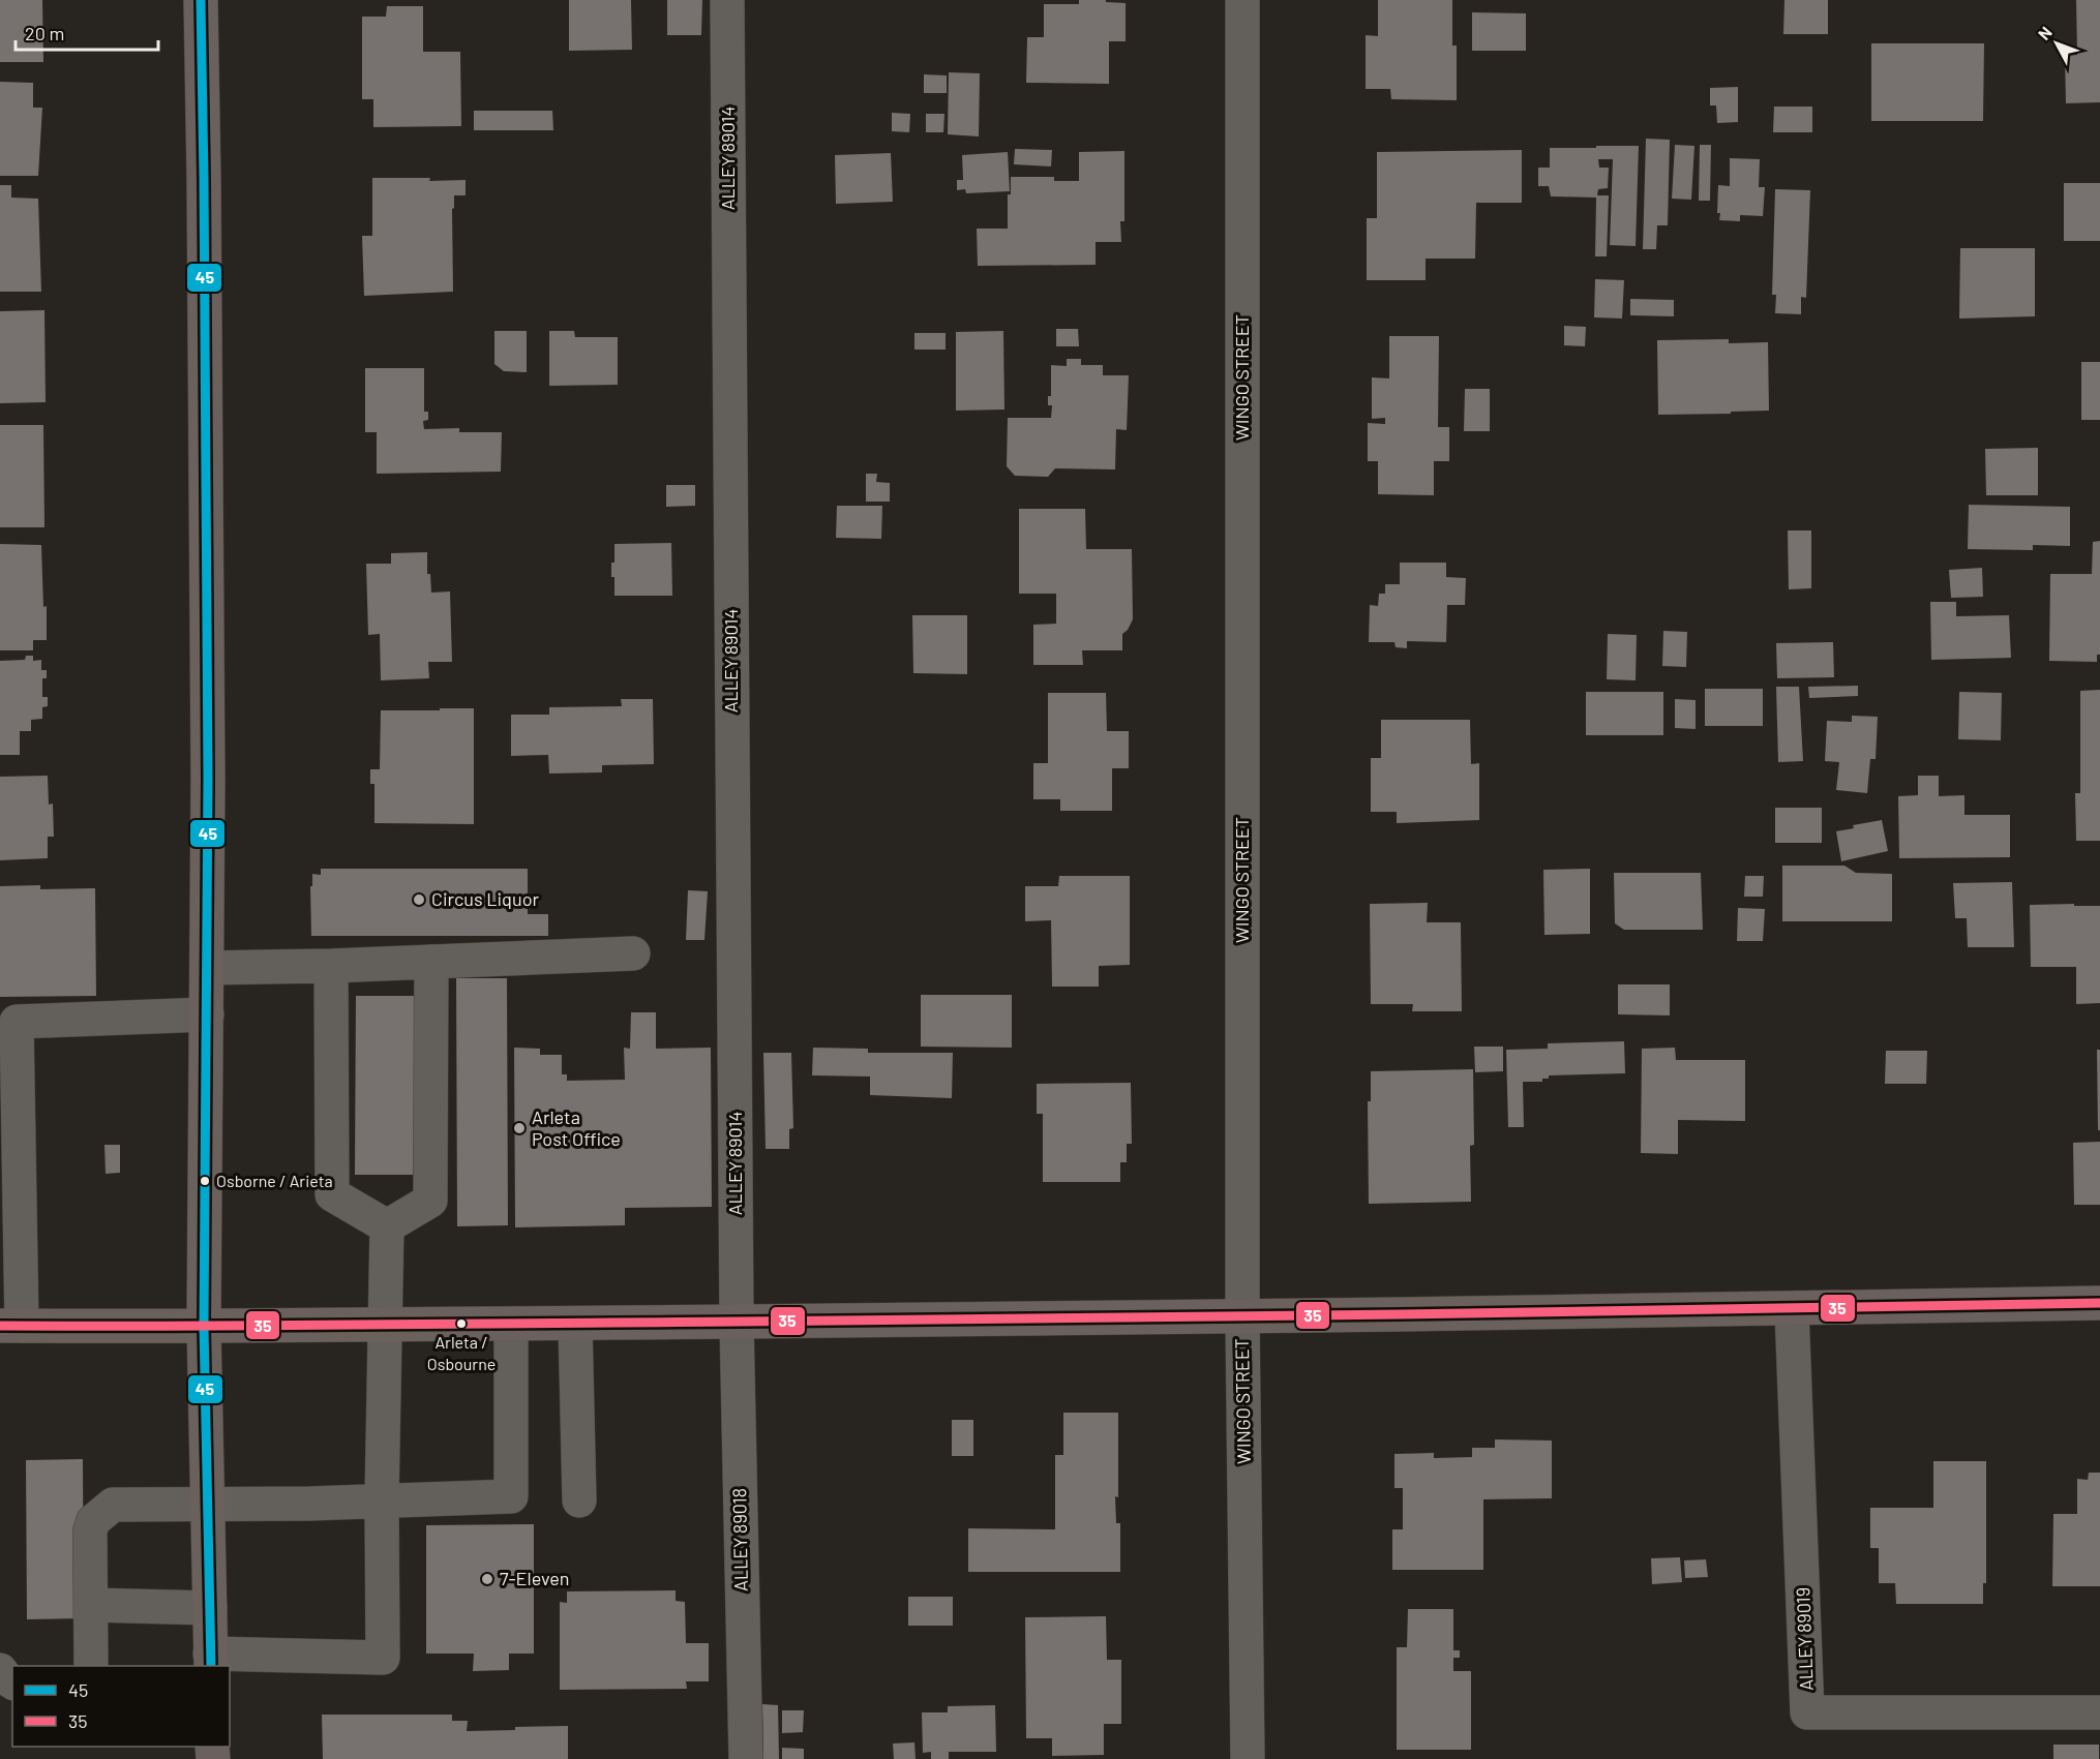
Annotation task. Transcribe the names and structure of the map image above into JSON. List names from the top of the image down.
{
  "streets": {
    "street": [
      "ALLEY 89014",
      "WINGO STREET",
      "ALLEY 89018",
      "ALLEY 89019"
    ]
  },
  "crossings": [
    ["ALLEY 89014", "ALLEY 89018"]
  ],
  "places": [
    "Circus Liquor",
    "Arleta Post Office",
    "Osborne / Arieta",
    "Arleta / Osbourne",
    "7-Eleven"
  ],
  "lines": ["transit line 45", "transit line 35"],
  "legend": ["45", "35"],
  "scale_bar": "20 m",
  "north": "top left"
}
